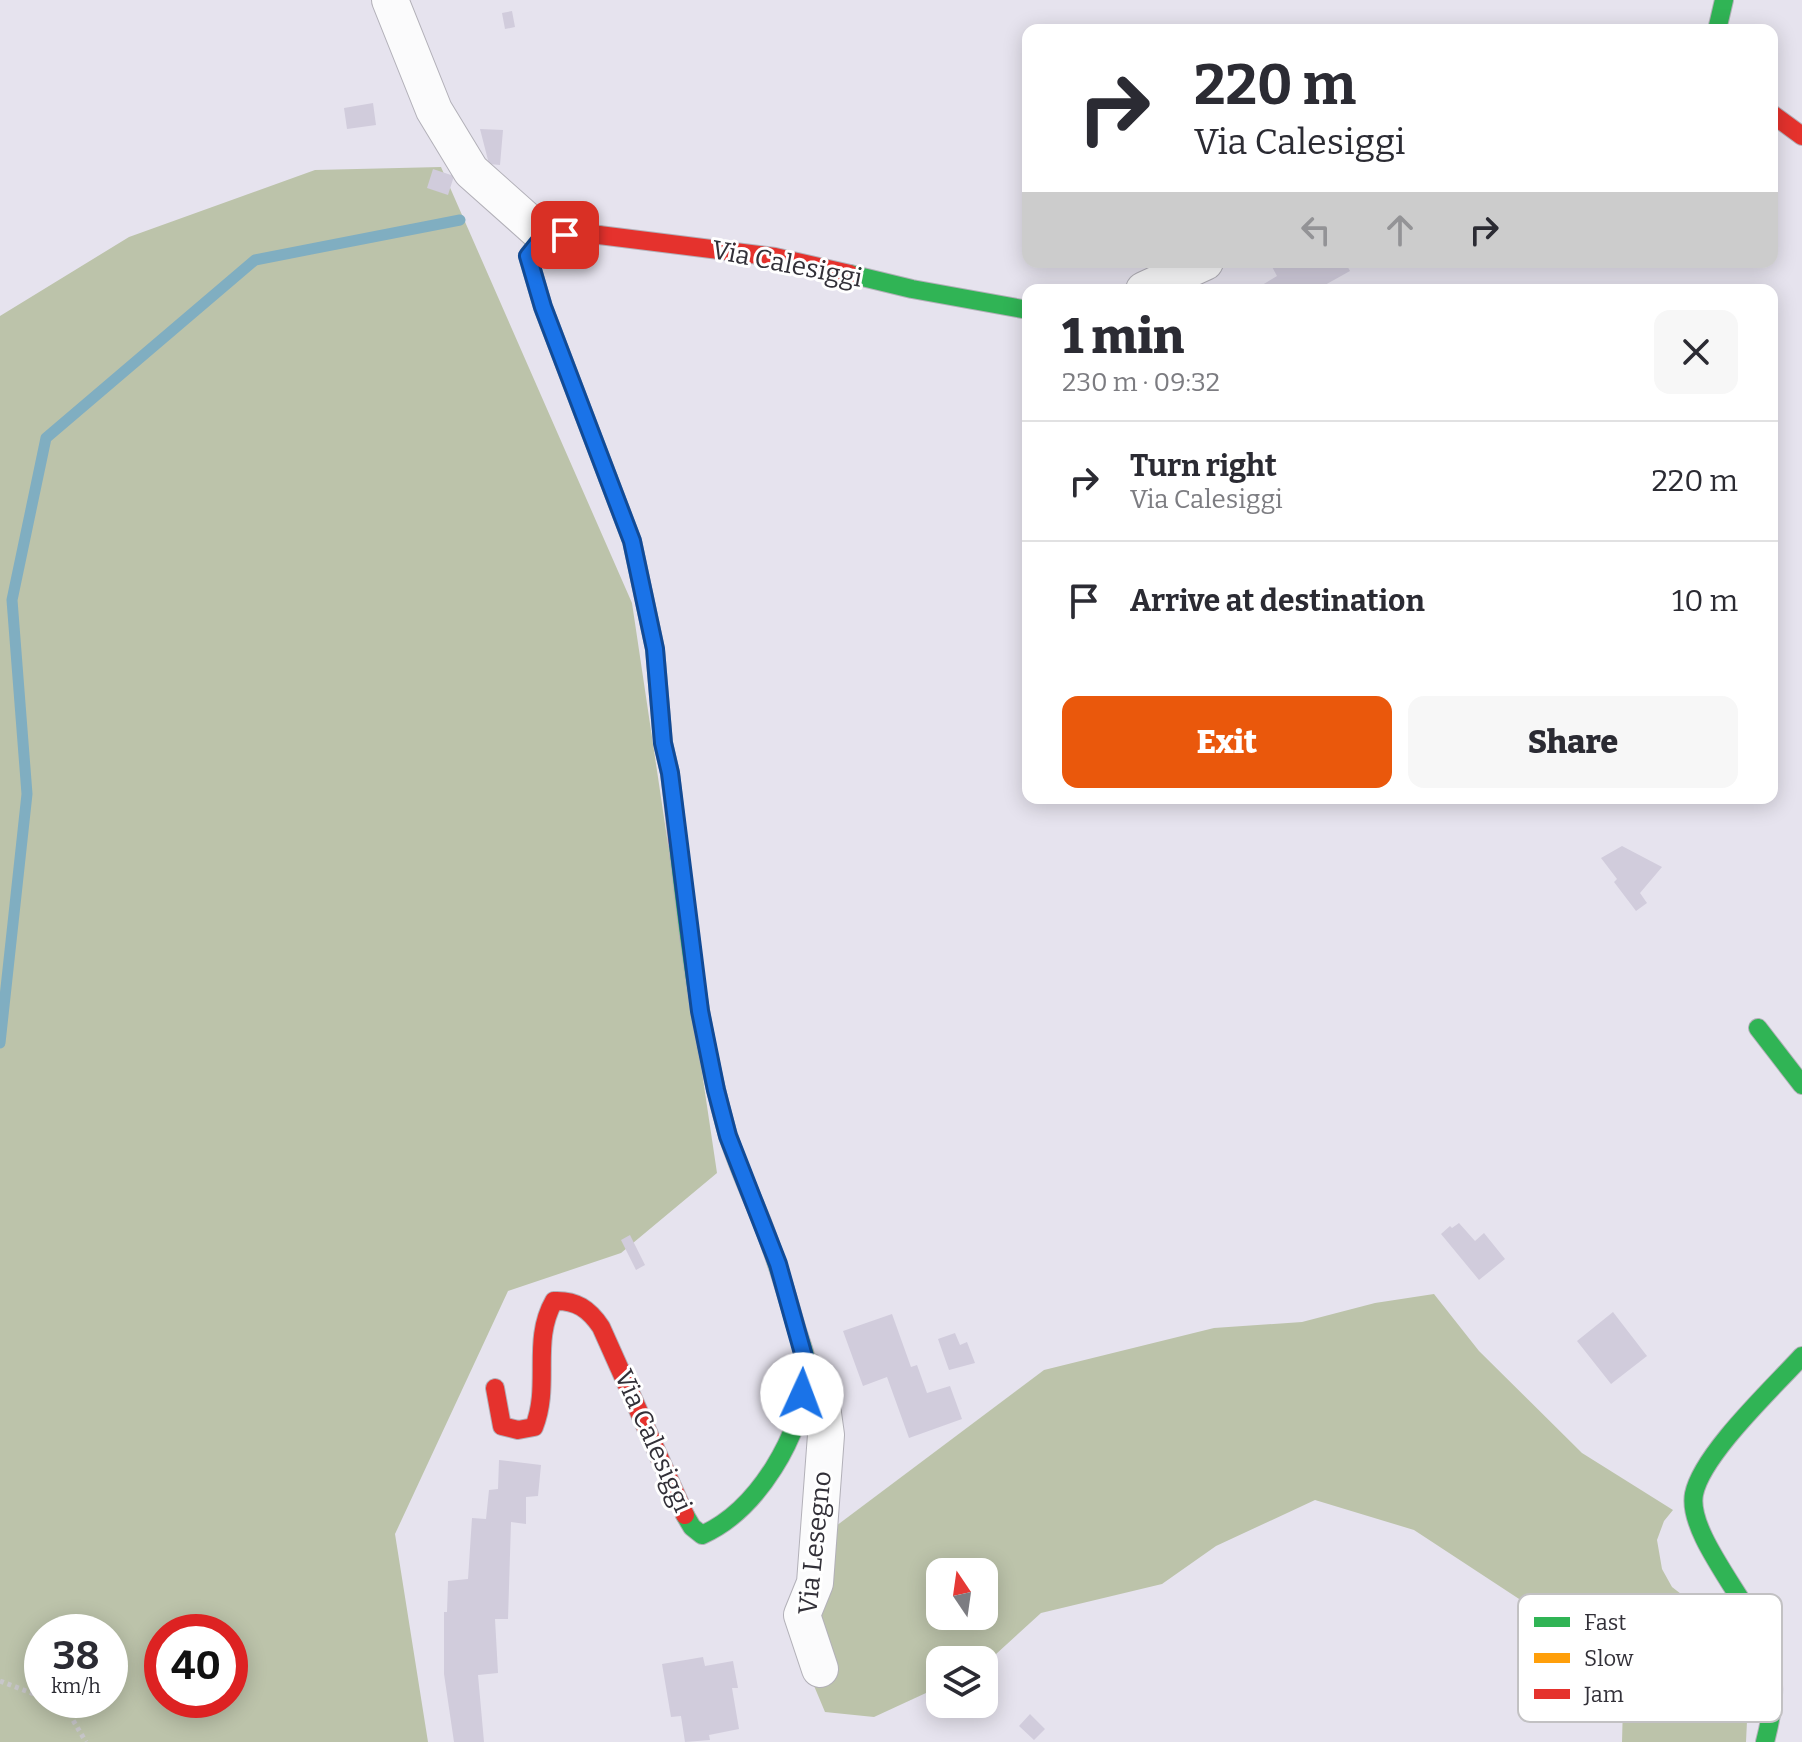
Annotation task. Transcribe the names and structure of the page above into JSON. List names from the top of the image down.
{
  "streets": {
    "street": ["Via Calesiggi", "Via Lesegno"]
  },
  "crossings": [
    ["Via Calesiggi", "Via Lesegno"]
  ],
  "legend": ["Fast", "Slow", "Jam"],
  "north": "top",
  "page": {
    "turn": ["220 m", "Via Calesiggi"],
    "heading": ["1 min", "230 m · 09:32"],
    "list": [
      {
        "name": "Turn right",
        "note": "Via Calesiggi",
        "value": "220 m"
      },
      {
        "name": "Arrive at destination",
        "value": "10 m"
      }
    ],
    "buttons": ["Exit", "Share"],
    "speed": "38 km/h",
    "limit": "40"
  }
}
